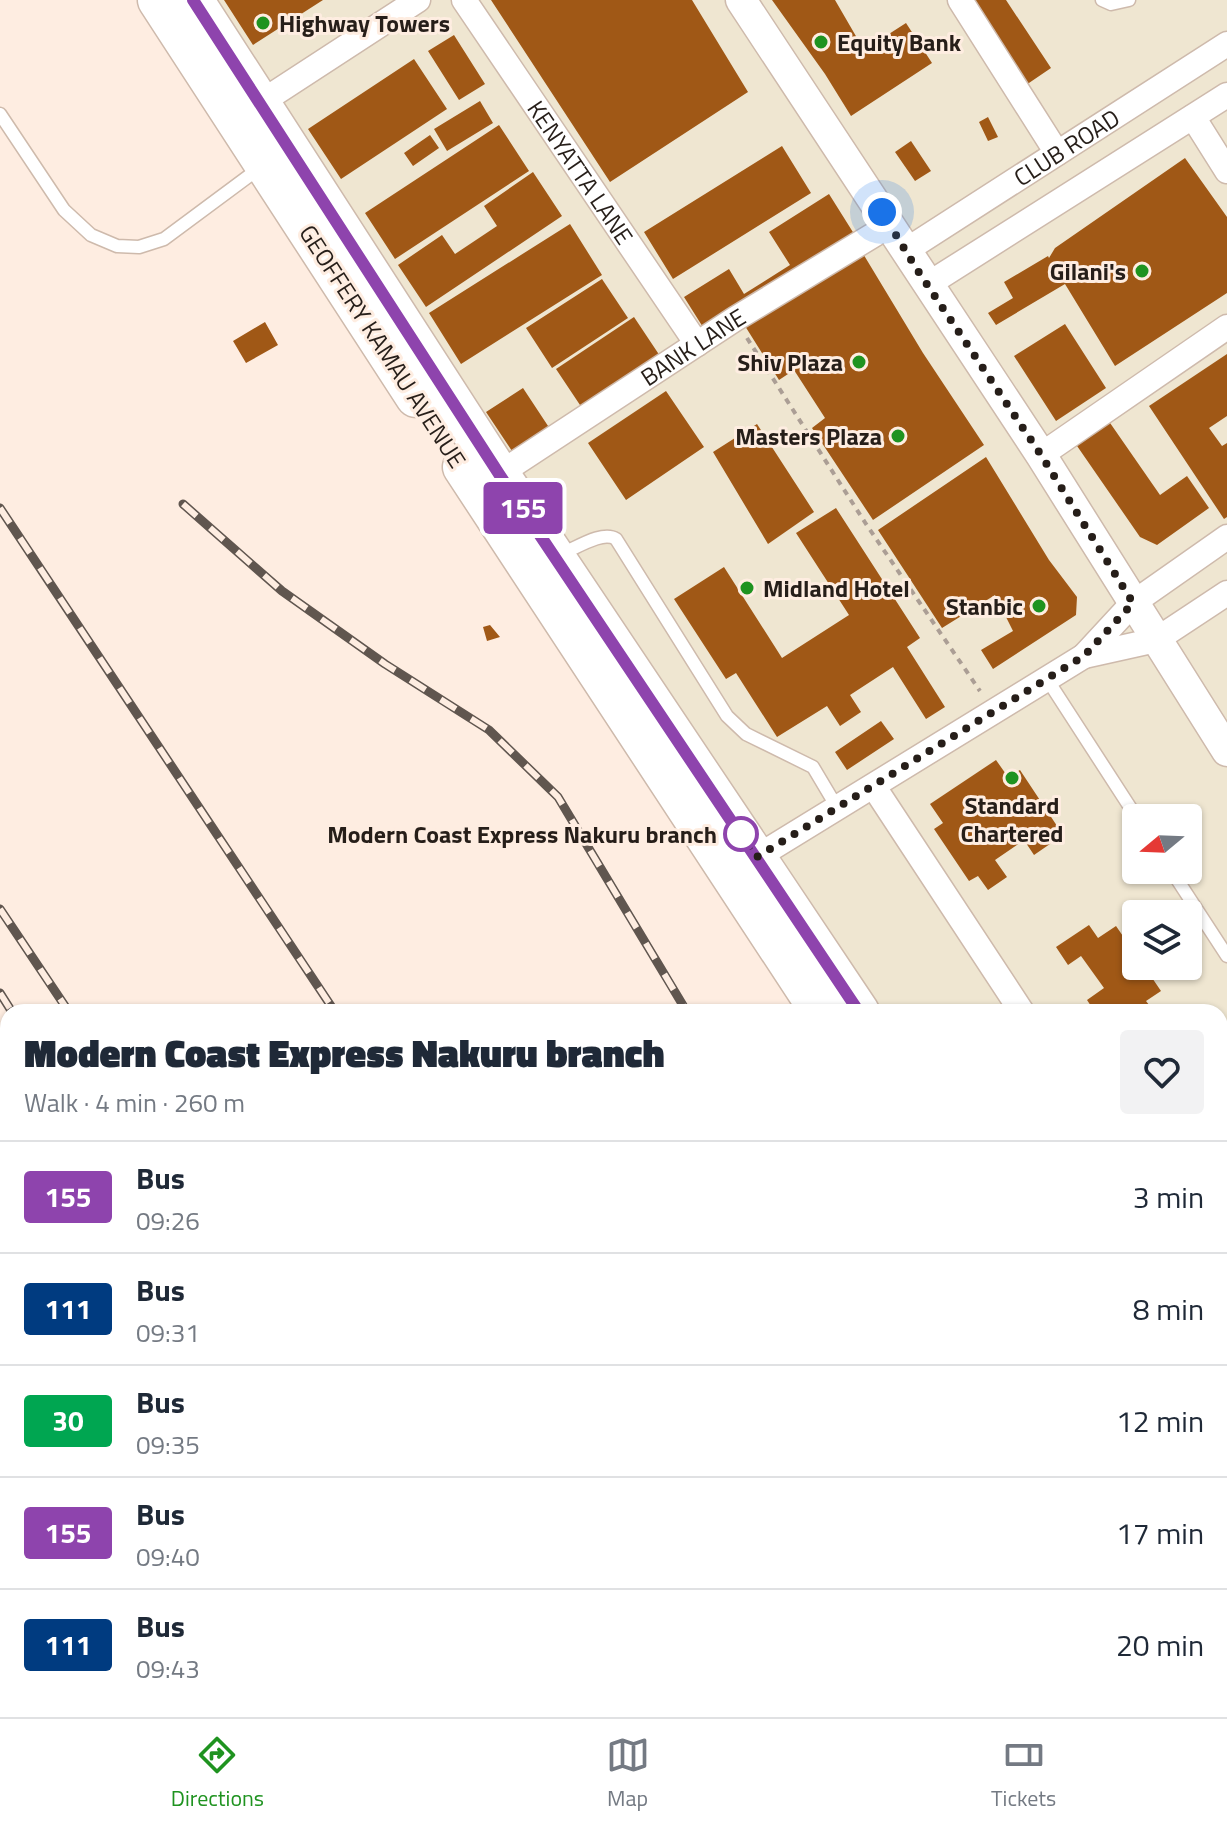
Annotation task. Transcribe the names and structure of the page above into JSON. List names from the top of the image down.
{
  "streets": {
    "highway": ["GEOFFERY KAMAU AVENUE"],
    "street": ["CLUB ROAD", "KENYATTA LANE", "BANK LANE"]
  },
  "crossings": [
    ["KENYATTA LANE", "BANK LANE"],
    ["GEOFFERY KAMAU AVENUE", "BANK LANE"]
  ],
  "places": [
    "Highway Towers",
    "Equity Bank",
    "Gilani's",
    "Shiv Plaza",
    "Masters Plaza",
    "Midland Hotel",
    "Stanbic",
    "Standard Chartered",
    "Modern Coast Express Nakuru branch"
  ],
  "lines": ["bus line 155"],
  "north": "left",
  "page": {
    "on_map": "155",
    "heading": ["Modern Coast Express Nakuru branch", "Walk · 4 min · 260 m"],
    "list": [
      {
        "mark": "155",
        "name": "Bus",
        "note": "09:26",
        "value": "3 min"
      },
      {
        "mark": "111",
        "name": "Bus",
        "note": "09:31",
        "value": "8 min"
      },
      {
        "mark": "30",
        "name": "Bus",
        "note": "09:35",
        "value": "12 min"
      },
      {
        "mark": "155",
        "name": "Bus",
        "note": "09:40",
        "value": "17 min"
      },
      {
        "mark": "111",
        "name": "Bus",
        "note": "09:43",
        "value": "20 min"
      }
    ],
    "tabs": ["Directions", "Map", "Tickets"]
  }
}
